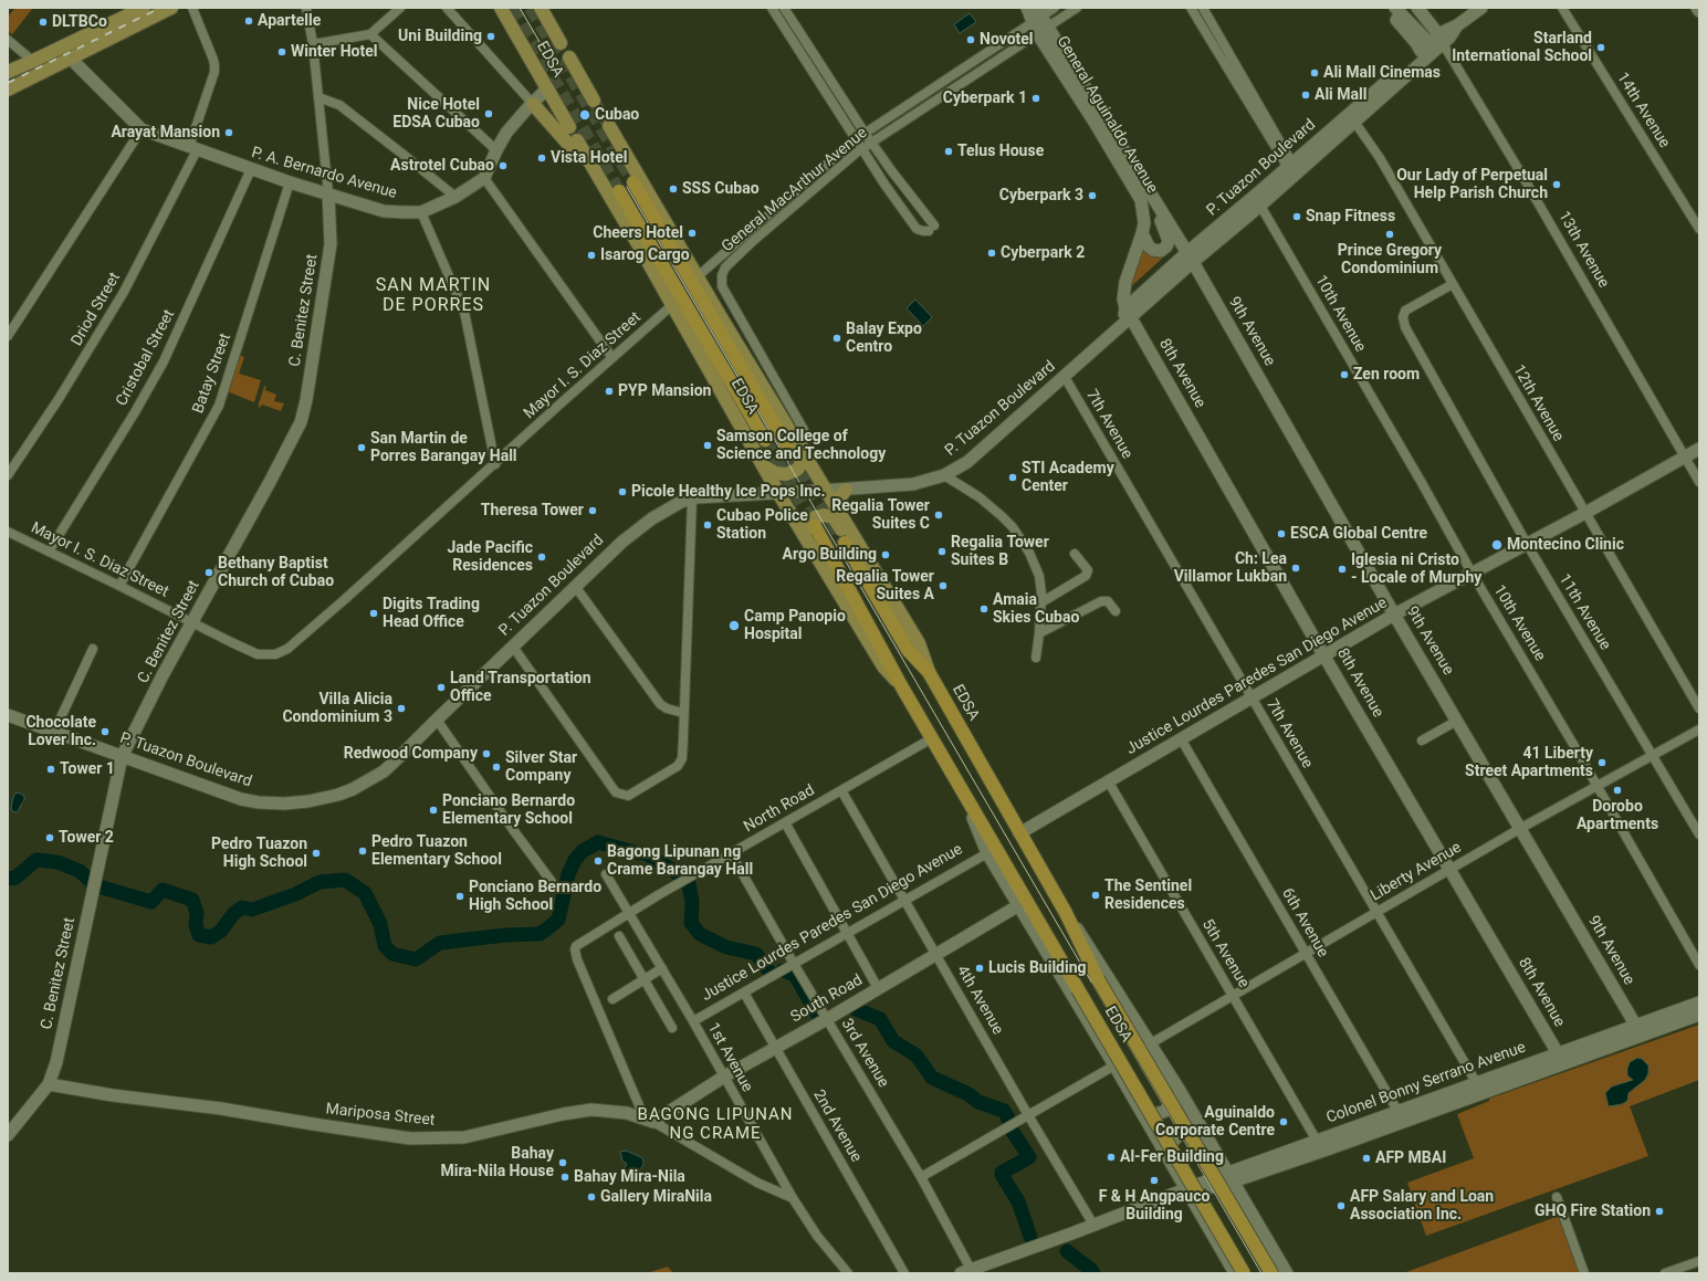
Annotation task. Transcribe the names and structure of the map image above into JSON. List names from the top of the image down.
{
  "streets": {
    "highway": ["EDSA"],
    "street": [
      "14th Avenue",
      "General Aguinaldo Avenue",
      "P. Tuazon Boulevard",
      "P. A. Bernardo Avenue",
      "General MacArthur Avenue",
      "13th Avenue",
      "Driod Street",
      "C. Benitez Street",
      "10th Avenue",
      "9th Avenue",
      "Cristobal Street",
      "Mayor I. S. Diaz Street",
      "Batay Street",
      "8th Avenue",
      "12th Avenue",
      "7th Avenue",
      "11th Avenue",
      "Justice Lourdes Paredes San Diego Avenue",
      "North Road",
      "Liberty Avenue",
      "6th Avenue",
      "5th Avenue",
      "South Road",
      "4th Avenue",
      "3rd Avenue",
      "1st Avenue",
      "Colonel Bonny Serrano Avenue",
      "Mariposa Street",
      "2nd Avenue"
    ]
  },
  "crossings": [
    ["EDSA", "P. Tuazon Boulevard"],
    ["EDSA", "General MacArthur Avenue"],
    ["EDSA", "Mayor I. S. Diaz Street"],
    ["EDSA", "Justice Lourdes Paredes San Diego Avenue"],
    ["EDSA", "North Road"],
    ["EDSA", "Liberty Avenue"],
    ["EDSA", "South Road"],
    ["EDSA", "Colonel Bonny Serrano Avenue"],
    ["General Aguinaldo Avenue", "P. Tuazon Boulevard"],
    ["General Aguinaldo Avenue", "General MacArthur Avenue"],
    ["General Aguinaldo Avenue", "9th Avenue"],
    ["General Aguinaldo Avenue", "8th Avenue"],
    ["P. Tuazon Boulevard", "13th Avenue"],
    ["P. Tuazon Boulevard", "C. Benitez Street"],
    ["P. Tuazon Boulevard", "10th Avenue"],
    ["P. Tuazon Boulevard", "9th Avenue"],
    ["P. Tuazon Boulevard", "8th Avenue"],
    ["P. Tuazon Boulevard", "12th Avenue"],
    ["P. Tuazon Boulevard", "7th Avenue"],
    ["P. A. Bernardo Avenue", "Driod Street"],
    ["P. A. Bernardo Avenue", "C. Benitez Street"],
    ["P. A. Bernardo Avenue", "Cristobal Street"],
    ["P. A. Bernardo Avenue", "Batay Street"],
    ["13th Avenue", "Justice Lourdes Paredes San Diego Avenue"],
    ["C. Benitez Street", "Mayor I. S. Diaz Street"],
    ["C. Benitez Street", "Mariposa Street"],
    ["10th Avenue", "Justice Lourdes Paredes San Diego Avenue"],
    ["10th Avenue", "Liberty Avenue"],
    ["9th Avenue", "Justice Lourdes Paredes San Diego Avenue"],
    ["9th Avenue", "Liberty Avenue"],
    ["9th Avenue", "Colonel Bonny Serrano Avenue"],
    ["Cristobal Street", "Mayor I. S. Diaz Street"],
    ["Mayor I. S. Diaz Street", "Batay Street"],
    ["8th Avenue", "Justice Lourdes Paredes San Diego Avenue"],
    ["8th Avenue", "Liberty Avenue"],
    ["8th Avenue", "Colonel Bonny Serrano Avenue"],
    ["12th Avenue", "11th Avenue"],
    ["12th Avenue", "Justice Lourdes Paredes San Diego Avenue"],
    ["7th Avenue", "Justice Lourdes Paredes San Diego Avenue"],
    ["7th Avenue", "Liberty Avenue"],
    ["7th Avenue", "Colonel Bonny Serrano Avenue"],
    ["11th Avenue", "Justice Lourdes Paredes San Diego Avenue"],
    ["11th Avenue", "Liberty Avenue"],
    ["Justice Lourdes Paredes San Diego Avenue", "6th Avenue"],
    ["Justice Lourdes Paredes San Diego Avenue", "5th Avenue"],
    ["Justice Lourdes Paredes San Diego Avenue", "4th Avenue"],
    ["Justice Lourdes Paredes San Diego Avenue", "3rd Avenue"],
    ["Justice Lourdes Paredes San Diego Avenue", "1st Avenue"],
    ["Justice Lourdes Paredes San Diego Avenue", "2nd Avenue"],
    ["North Road", "South Road"],
    ["North Road", "4th Avenue"],
    ["North Road", "3rd Avenue"],
    ["North Road", "1st Avenue"],
    ["North Road", "Mariposa Street"],
    ["Liberty Avenue", "6th Avenue"],
    ["Liberty Avenue", "5th Avenue"],
    ["6th Avenue", "Colonel Bonny Serrano Avenue"],
    ["5th Avenue", "Colonel Bonny Serrano Avenue"],
    ["South Road", "4th Avenue"],
    ["South Road", "3rd Avenue"],
    ["South Road", "1st Avenue"],
    ["South Road", "Mariposa Street"],
    ["South Road", "2nd Avenue"],
    ["4th Avenue", "Colonel Bonny Serrano Avenue"],
    ["3rd Avenue", "Colonel Bonny Serrano Avenue"],
    ["1st Avenue", "Mariposa Street"]
  ],
  "districts": ["SAN MARTIN DE PORRES", "BAGONG LIPUNAN NG CRAME"],
  "places": [
    "Apartelle",
    "DLTBCo",
    "Uni Building",
    "Novotel",
    "Starland International School",
    "Winter Hotel",
    "Ali Mall Cinemas",
    "Ali Mall",
    "Cyberpark 1",
    "Nice Hotel EDSA Cubao",
    "Cubao",
    "Arayat Mansion",
    "Telus House",
    "Vista Hotel",
    "Astrotel Cubao",
    "Our Lady of Perpetual Help Parish Church",
    "SSS Cubao",
    "Cyberpark 3",
    "Snap Fitness",
    "Cheers Hotel",
    "Prince Gregory Condominium",
    "Cyberpark 2",
    "Isarog Cargo",
    "Balay Expo Centro",
    "Zen room",
    "PYP Mansion",
    "Samson College of Science and Technology",
    "San Martin de Porres Barangay Hall",
    "STI Academy Center",
    "Picole Healthy Ice Pops Inc.",
    "Theresa Tower",
    "Regalia Tower Suites C",
    "Cubao Police Station",
    "ESCA Global Centre",
    "Montecino Clinic",
    "Regalia Tower Suites B",
    "Argo Building",
    "Jade Pacific Residences",
    "Ch: Lea Villamor Lukban",
    "Iglesia ni Cristo - Locale of Murphy",
    "Bethany Baptist Church of Cubao",
    "Regalia Tower Suites A",
    "Amaia Skies Cubao",
    "Digits Trading Head Office",
    "Camp Panopio Hospital",
    "Land Transportation Office",
    "Villa Alicia Condominium 3",
    "Chocolate Lover Inc.",
    "Redwood Company",
    "41 Liberty Street Apartments",
    "Silver Star Company",
    "Tower 1",
    "Dorobo Apartments",
    "Ponciano Bernardo Elementary School",
    "Tower 2",
    "Pedro Tuazon Elementary School",
    "Pedro Tuazon High School",
    "Bagong Lipunan ng Crame Barangay Hall",
    "The Sentinel Residences",
    "Ponciano Bernardo High School",
    "Lucis Building",
    "Aguinaldo Corporate Centre",
    "Al-Fer Building",
    "AFP MBAI",
    "Bahay Mira-Nila House",
    "Bahay Mira-Nila",
    "F & H Angpauco Building",
    "Gallery MiraNila",
    "AFP Salary and Loan Association Inc.",
    "GHQ Fire Station"
  ]
}
